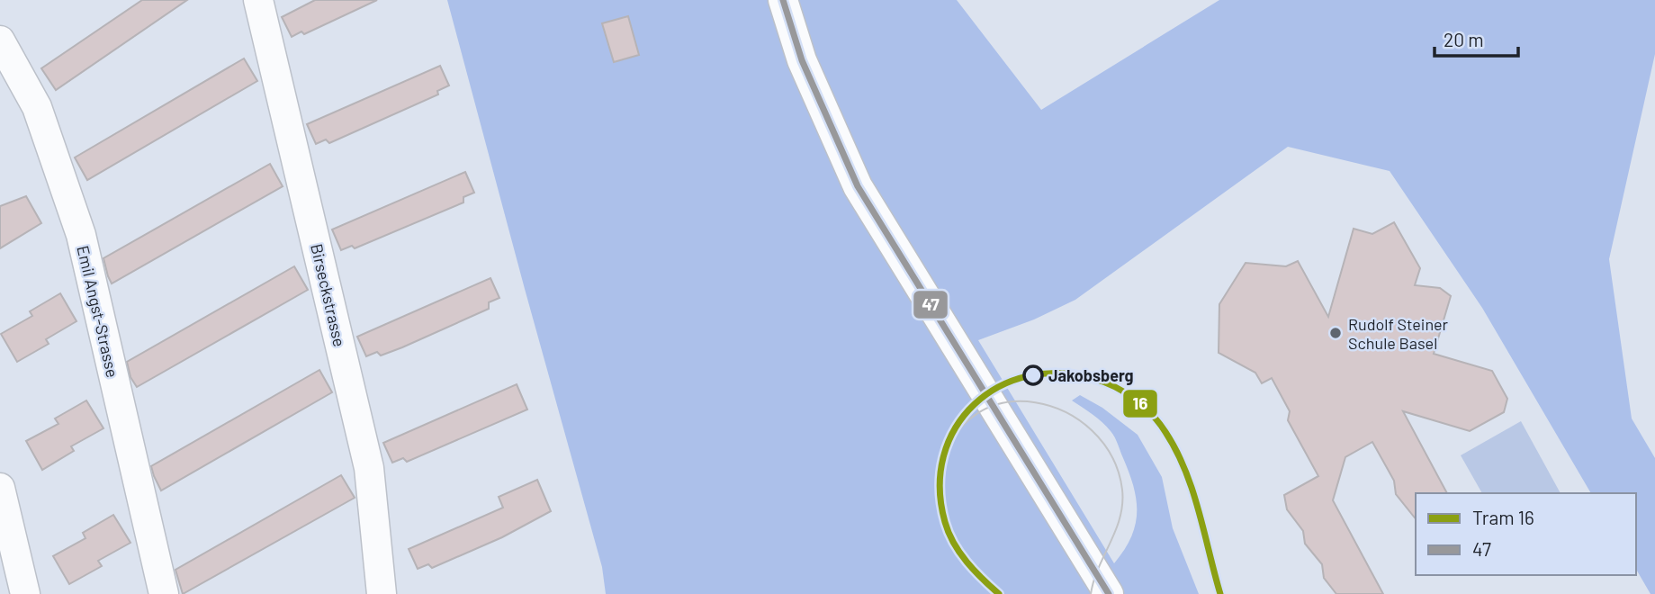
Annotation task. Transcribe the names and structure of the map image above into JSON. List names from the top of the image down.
{
  "streets": {
    "street": ["Birseckstrasse", "Emil Angst-Strasse"]
  },
  "places": ["Rudolf Steiner Schule Basel", "Jakobsberg"],
  "lines": ["transit line 47", "tram line 16"],
  "legend": ["Tram 16", "47"],
  "scale_bar": "20 m"
}
